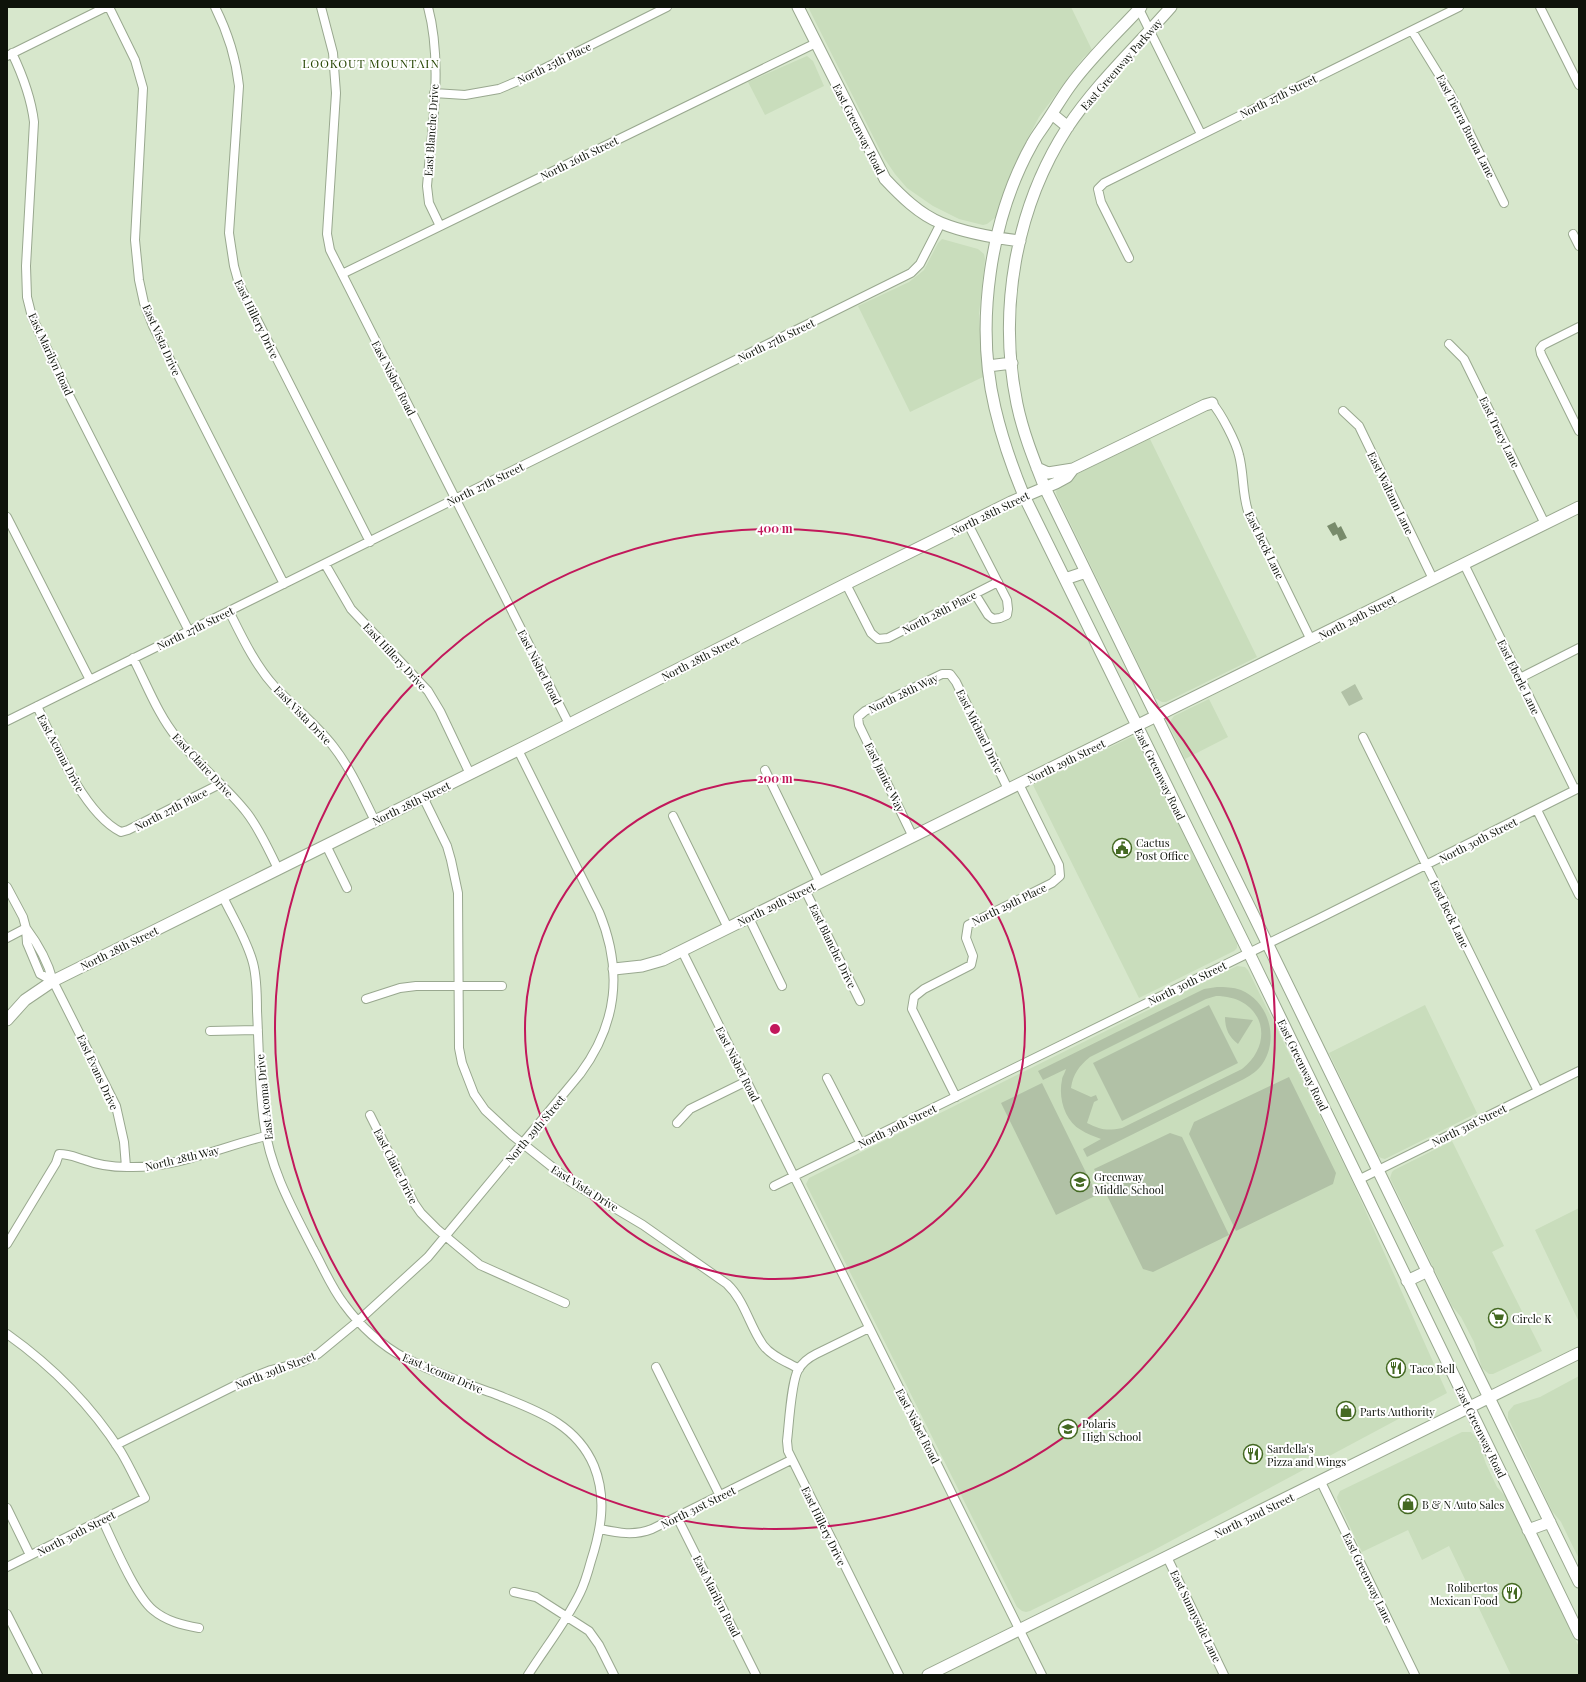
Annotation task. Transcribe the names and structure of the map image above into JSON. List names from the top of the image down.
{
  "streets": {
    "main road": [
      "East Greenway Parkway",
      "East Greenway Road",
      "North 28th Street",
      "North 29th Street",
      "North 32nd Street"
    ],
    "street": [
      "North 25th Place",
      "North 27th Street",
      "East Tierra Buena Lane",
      "East Blanche Drive",
      "North 26th Street",
      "East Hillery Drive",
      "East Vista Drive",
      "East Marilyn Road",
      "East Nisbet Road",
      "East Tracy Lane",
      "East Waltann Lane",
      "East Beck Lane",
      "North 28th Place",
      "East Eberle Lane",
      "North 28th Way",
      "East Michael Drive",
      "East Acoma Drive",
      "East Claire Drive",
      "East Janice Way",
      "North 27th Place",
      "North 30th Street",
      "North 29th Place",
      "East Evans Drive",
      "North 31st Street",
      "East Greenway Lane",
      "East Sunnyside Lane"
    ]
  },
  "crossings": [
    ["North 25th Place", "East Blanche Drive"],
    ["East Greenway Parkway", "East Greenway Road"],
    ["East Greenway Parkway", "North 28th Street"],
    ["North 27th Street", "East Tierra Buena Lane"],
    ["North 27th Street", "East Greenway Road"],
    ["North 27th Street", "East Hillery Drive"],
    ["North 27th Street", "East Vista Drive"],
    ["North 27th Street", "East Marilyn Road"],
    ["North 27th Street", "East Nisbet Road"],
    ["North 27th Street", "East Acoma Drive"],
    ["North 27th Street", "East Claire Drive"],
    ["East Greenway Road", "North 26th Street"],
    ["East Greenway Road", "North 28th Street"],
    ["East Greenway Road", "North 29th Street"],
    ["East Greenway Road", "North 30th Street"],
    ["East Greenway Road", "North 31st Street"],
    ["East Greenway Road", "North 32nd Street"],
    ["East Blanche Drive", "North 26th Street"],
    ["East Blanche Drive", "North 29th Street"],
    ["North 26th Street", "East Nisbet Road"],
    ["East Hillery Drive", "East Vista Drive"],
    ["East Hillery Drive", "North 28th Street"],
    ["East Hillery Drive", "North 31st Street"],
    ["East Vista Drive", "North 28th Street"],
    ["East Vista Drive", "North 29th Street"],
    ["East Marilyn Road", "North 31st Street"],
    ["East Nisbet Road", "North 28th Street"],
    ["East Nisbet Road", "North 29th Street"],
    ["East Nisbet Road", "North 30th Street"],
    ["East Nisbet Road", "North 32nd Street"],
    ["East Tracy Lane", "North 29th Street"],
    ["East Waltann Lane", "North 29th Street"],
    ["North 28th Street", "East Beck Lane"],
    ["North 28th Street", "North 28th Place"],
    ["North 28th Street", "East Acoma Drive"],
    ["North 28th Street", "East Claire Drive"],
    ["North 28th Street", "East Evans Drive"],
    ["East Beck Lane", "North 29th Street"],
    ["East Beck Lane", "North 30th Street"],
    ["East Beck Lane", "North 31st Street"],
    ["North 29th Street", "East Eberle Lane"],
    ["North 29th Street", "East Michael Drive"],
    ["North 29th Street", "East Acoma Drive"],
    ["North 29th Street", "East Claire Drive"],
    ["North 29th Street", "East Janice Way"],
    ["North 29th Street", "North 30th Street"],
    ["North 29th Street", "North 29th Place"],
    ["East Eberle Lane", "North 30th Street"],
    ["North 28th Way", "East Michael Drive"],
    ["North 28th Way", "East Acoma Drive"],
    ["North 28th Way", "East Janice Way"],
    ["North 28th Way", "East Evans Drive"],
    ["East Acoma Drive", "North 27th Place"],
    ["East Acoma Drive", "North 31st Street"],
    ["East Claire Drive", "North 27th Place"],
    ["North 30th Street", "North 29th Place"],
    ["North 32nd Street", "East Greenway Lane"],
    ["North 32nd Street", "East Sunnyside Lane"]
  ],
  "districts": ["LOOKOUT MOUNTAIN"],
  "places": {
    "public building": ["Cactus Post Office"],
    "school or university": ["Greenway Middle School", "Polaris High School"],
    "supermarket": ["Circle K"],
    "restaurant": ["Taco Bell", "Sardella's Pizza and Wings", "Rolibertos Mexican Food"],
    "shop": ["Parts Authority", "B & N Auto Sales"]
  },
  "rings": ["400 m", "200 m"]
}
